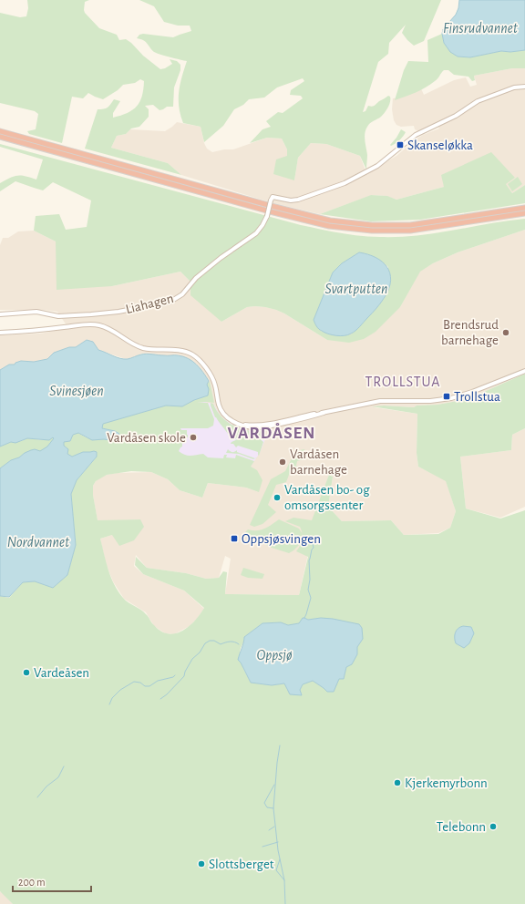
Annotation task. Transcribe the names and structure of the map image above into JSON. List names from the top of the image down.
{
  "streets": {
    "main road": ["Liahagen"]
  },
  "districts": ["TROLLSTUA", "VARDÅSEN"],
  "water": [
    "Finsrudvannet",
    "Svartputten",
    "Svinesjøen",
    "Nordvannet",
    "Oppsjø"
  ],
  "places": {
    "transit": ["Skanseløkka", "Trollstua", "Oppsjøsvingen"],
    "other": [
      "Brendsrud barnehage",
      "Vardåsen skole",
      "Vardåsen barnehage",
      "Vardåsen bo- og omsorgssenter",
      "Vardeåsen",
      "Kjerkemyrbonn",
      "Telebonn",
      "Slottsberget"
    ]
  },
  "scale_bar": "200 m"
}
